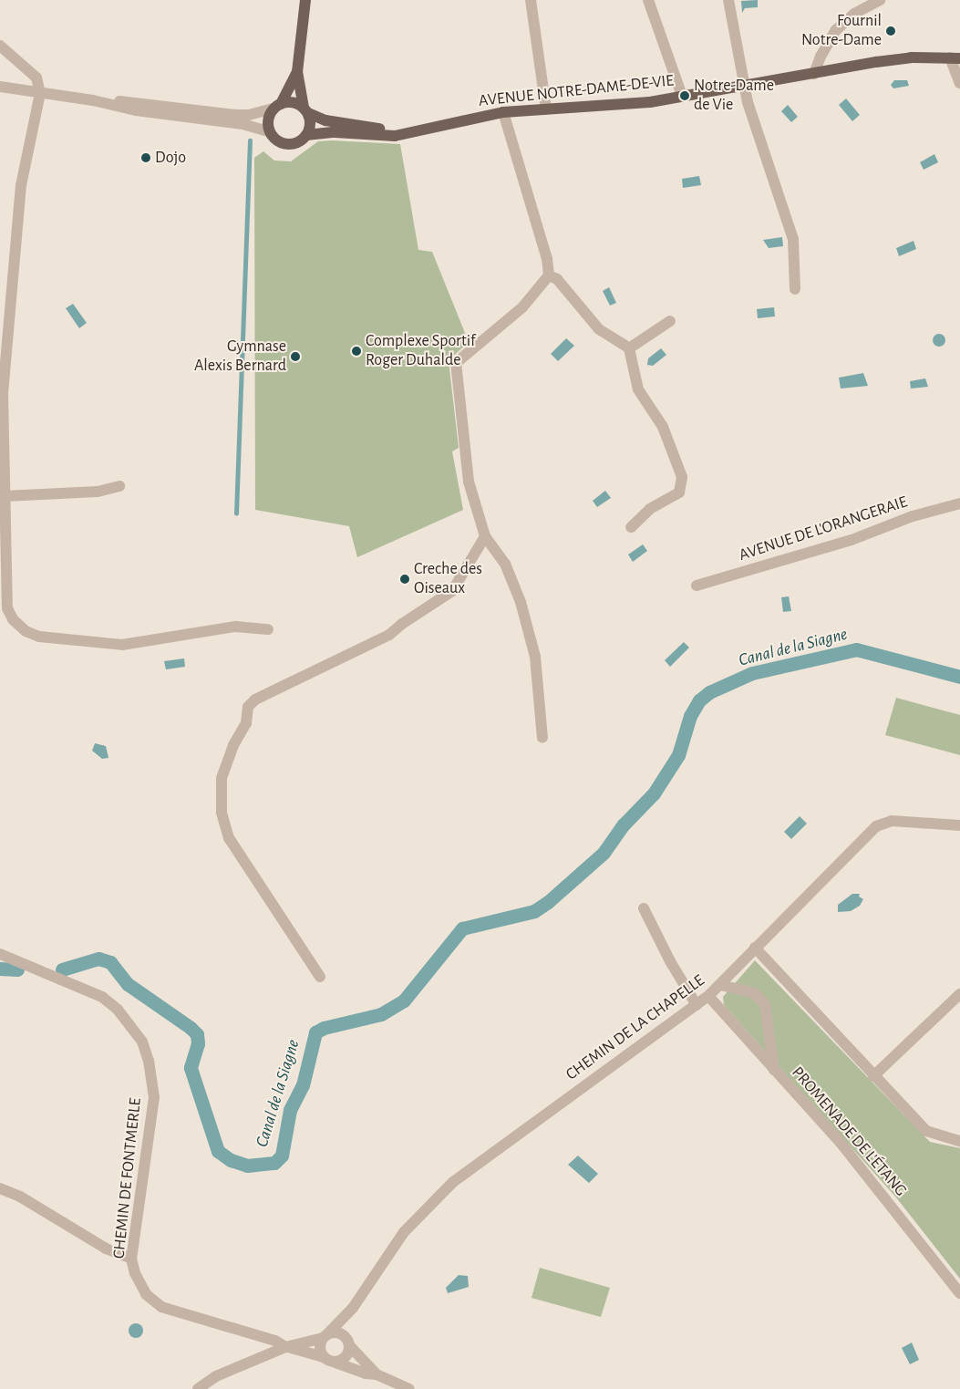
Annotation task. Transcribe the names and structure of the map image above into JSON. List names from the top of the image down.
{
  "streets": {
    "main road": ["AVENUE NOTRE-DAME-DE-VIE"],
    "street": [
      "AVENUE DE L'ORANGERAIE",
      "CHEMIN DE LA CHAPELLE",
      "PROMENADE DE L'ÉTANG",
      "CHEMIN DE FONTMERLE"
    ]
  },
  "crossings": [
    ["CHEMIN DE LA CHAPELLE", "PROMENADE DE L'ÉTANG"],
    ["CHEMIN DE LA CHAPELLE", "CHEMIN DE FONTMERLE"]
  ],
  "water": ["Canal de la Siagne"],
  "places": [
    "Fournil Notre-Dame",
    "Notre-Dame de Vie",
    "Dojo",
    "Complexe Sportif Roger Duhalde",
    "Gymnase Alexis Bernard",
    "Creche des Oiseaux"
  ]
}
